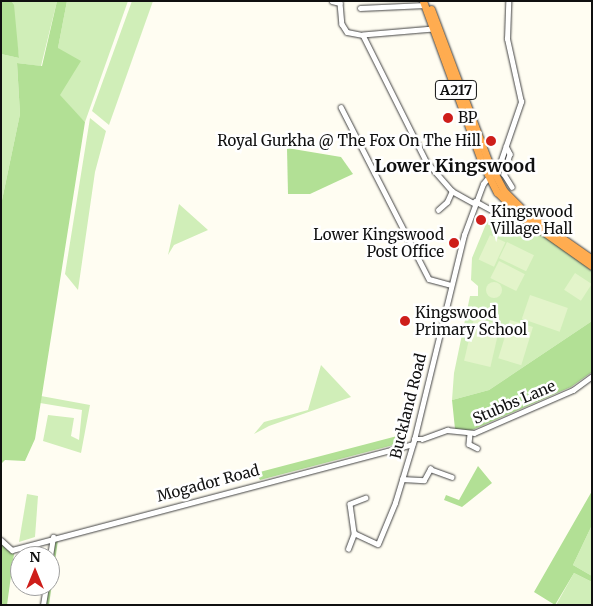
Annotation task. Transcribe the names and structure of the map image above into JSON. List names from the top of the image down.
{
  "streets": {
    "highway": ["A217"],
    "street": ["Stubbs Lane", "Buckland Road", "Mogador Road"]
  },
  "crossings": [
    ["A217", "Buckland Road"],
    ["Stubbs Lane", "Buckland Road"],
    ["Stubbs Lane", "Mogador Road"],
    ["Buckland Road", "Mogador Road"]
  ],
  "districts": ["Lower Kingswood"],
  "places": [
    "BP",
    "Royal Gurkha @ The Fox On The Hill",
    "Kingswood Village Hall",
    "Lower Kingswood Post Office",
    "Kingswood Primary School"
  ],
  "north": "top"
}
